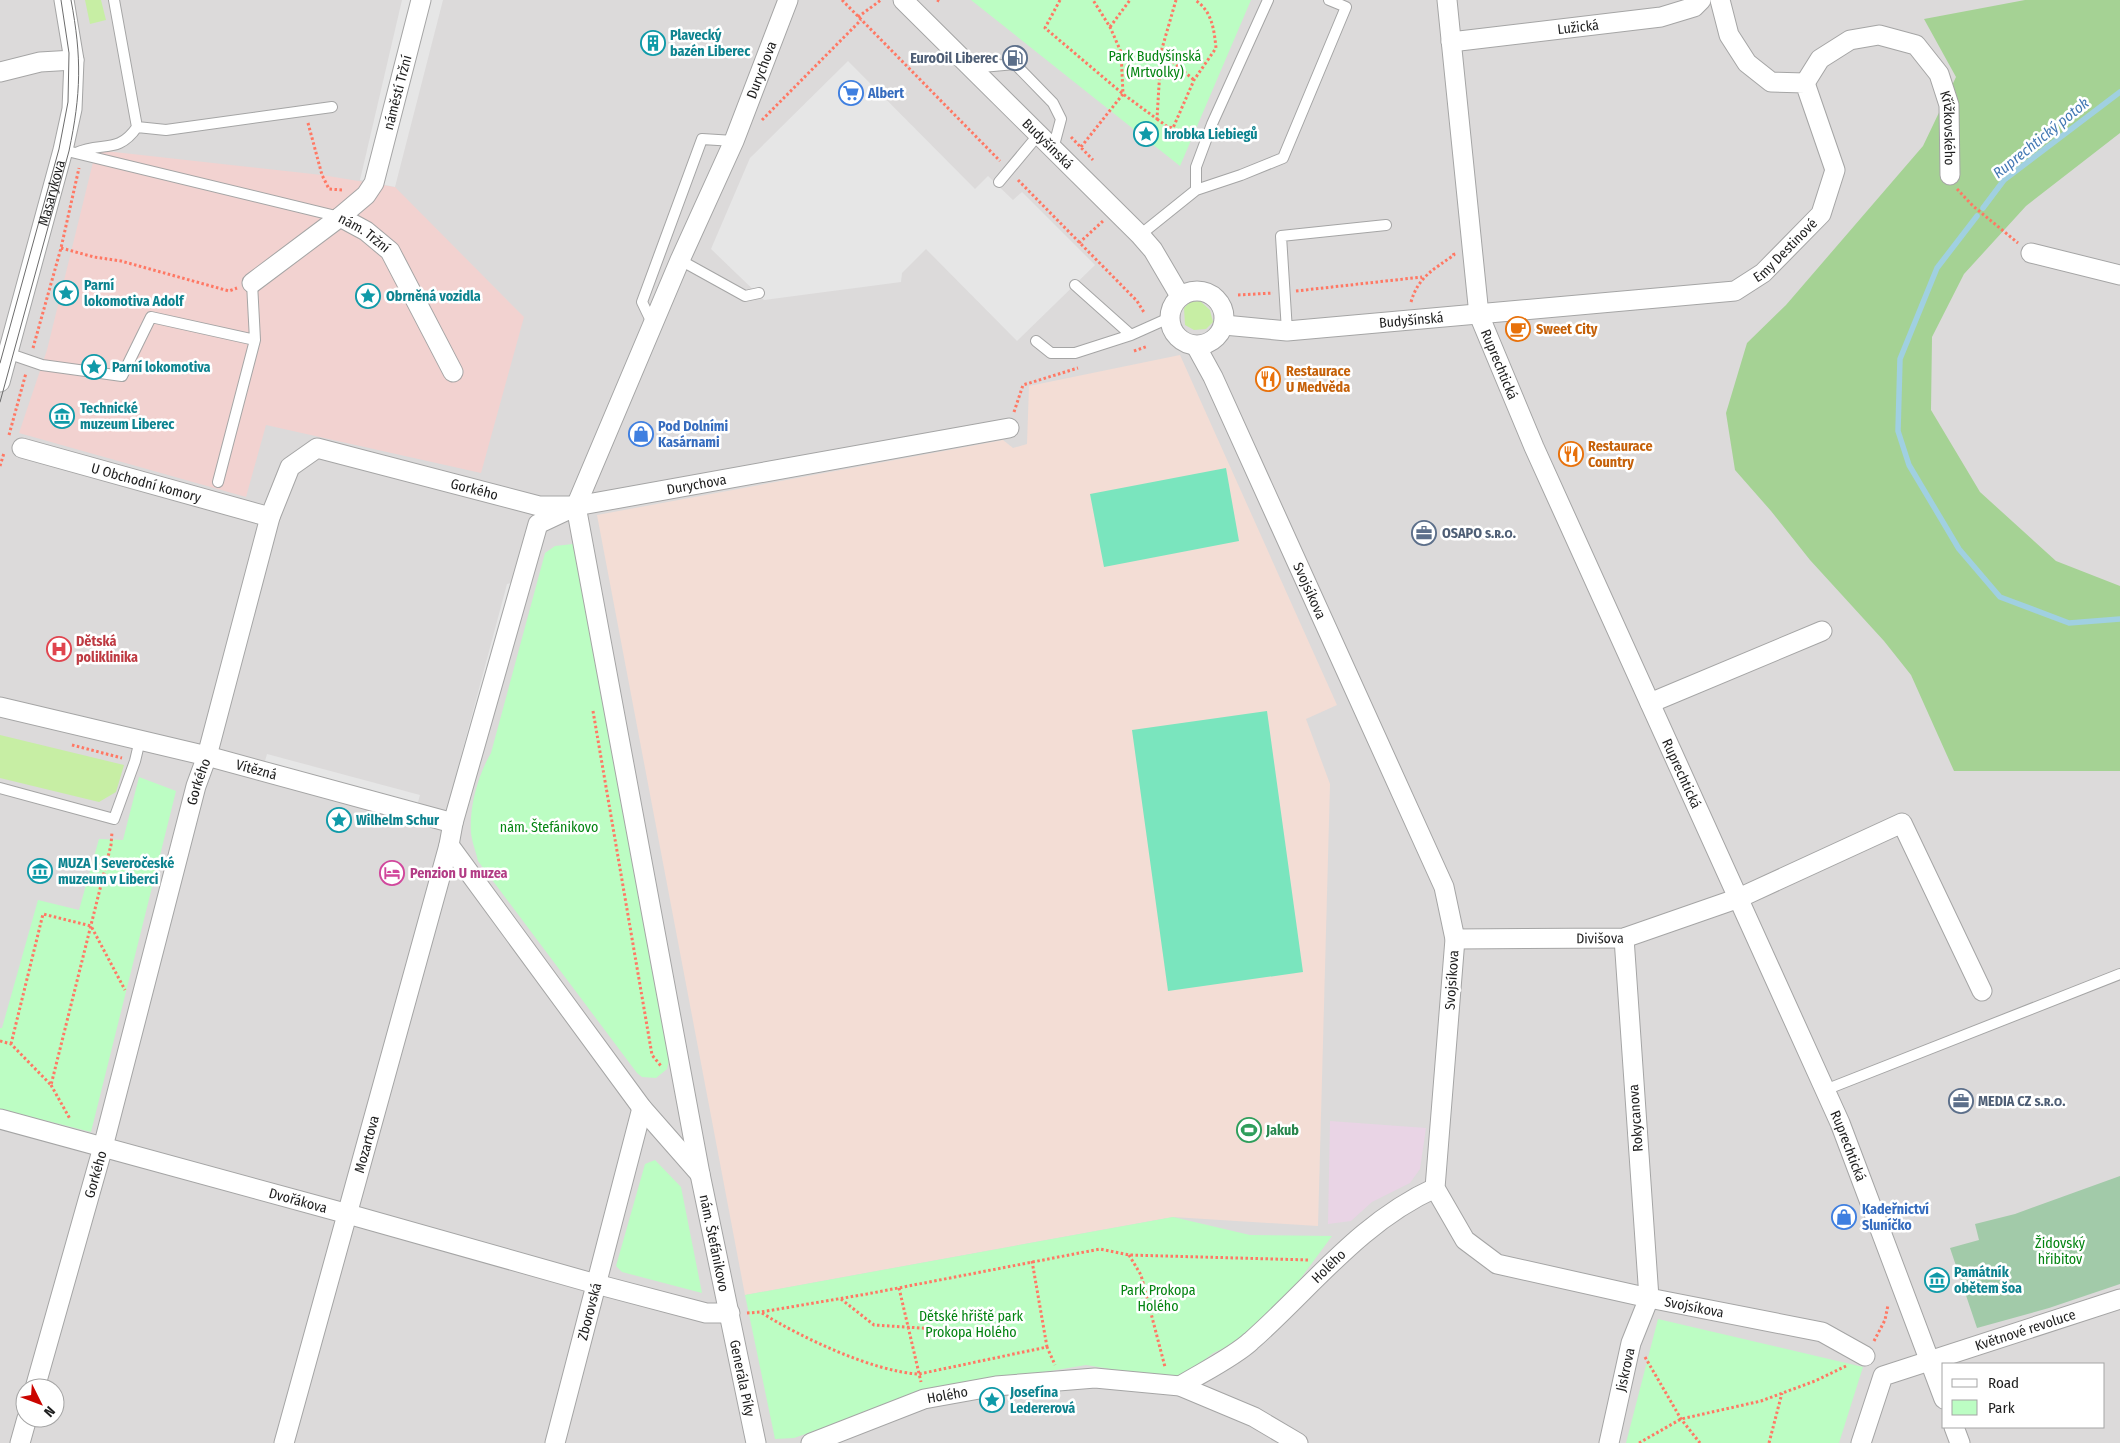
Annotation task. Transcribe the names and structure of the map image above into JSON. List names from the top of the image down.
{
  "streets": {
    "street": [
      "Lužická",
      "Durychova",
      "náměstí Tržní",
      "Křížkovského",
      "Budyšínská",
      "Masarykova",
      "nám. Tržní",
      "Emy Destinové",
      "Ruprechtická",
      "U Obchodní komory",
      "Gorkého",
      "Svojsíkova",
      "Vítězná",
      "Divišova",
      "Rokycanova",
      "Mozartova",
      "Dvořákova",
      "nám. Štefánikovo",
      "Holého",
      "Zborovská",
      "Květnové revoluce",
      "Jiskrova",
      "Generála Píky"
    ]
  },
  "crossings": [
    ["Lužická", "Ruprechtická"],
    ["Durychova", "Gorkého"],
    ["Durychova", "nám. Štefánikovo"],
    ["náměstí Tržní", "nám. Tržní"],
    ["Křížkovského", "Emy Destinové"],
    ["Budyšínská", "Emy Destinové"],
    ["Budyšínská", "Ruprechtická"],
    ["Budyšínská", "Svojsíkova"],
    ["Emy Destinové", "Ruprechtická"],
    ["Ruprechtická", "Divišova"],
    ["Ruprechtická", "Květnové revoluce"],
    ["U Obchodní komory", "Gorkého"],
    ["Gorkého", "Vítězná"],
    ["Gorkého", "Dvořákova"],
    ["Gorkého", "nám. Štefánikovo"],
    ["Svojsíkova", "Divišova"],
    ["Svojsíkova", "Rokycanova"],
    ["Svojsíkova", "Holého"],
    ["Svojsíkova", "Jiskrova"],
    ["Divišova", "Rokycanova"],
    ["Rokycanova", "Jiskrova"],
    ["Mozartova", "Dvořákova"],
    ["Mozartova", "nám. Štefánikovo"],
    ["Dvořákova", "Zborovská"],
    ["nám. Štefánikovo", "Zborovská"],
    ["nám. Štefánikovo", "Generála Píky"],
    ["Zborovská", "Generála Píky"]
  ],
  "water": ["Ruprechtický potok"],
  "parks": [
    "Park Budyšínská (Mrtvolky)",
    "nám. Štefánikovo",
    "Židovský hřibitov",
    "Park Prokopa Holého",
    "Dětské hřiště park Prokopa Holého"
  ],
  "places": {
    "building": ["Plavecký bazén Liberec"],
    "fuel station": ["EuroOil Liberec"],
    "supermarket": ["Albert"],
    "place": [
      "hrobka Liebiegů",
      "Parní lokomotiva Adolf",
      "Obrněná vozidla",
      "Parní lokomotiva",
      "Wilhelm Schur",
      "Josefína Ledererová"
    ],
    "cafe": ["Sweet City"],
    "restaurant": ["Restaurace U Medvěda", "Restaurace Country"],
    "museum": ["Technické muzeum Liberec", "MUZA | Severočeské muzeum v Liberci", "Památník obětem šoa"],
    "shop": ["Pod Dolními Kasárnami", "Kadeřnictví Sluníčko"],
    "office": ["OSAPO s.ʀ.ᴏ.", "MEDIA CZ s.ʀ.ᴏ."],
    "hospital": ["Dětská poliklinika"],
    "hotel": ["Penzion U muzea"],
    "sports": ["Jakub"]
  },
  "legend": ["Road", "Park"],
  "north": "bottom right"
}
